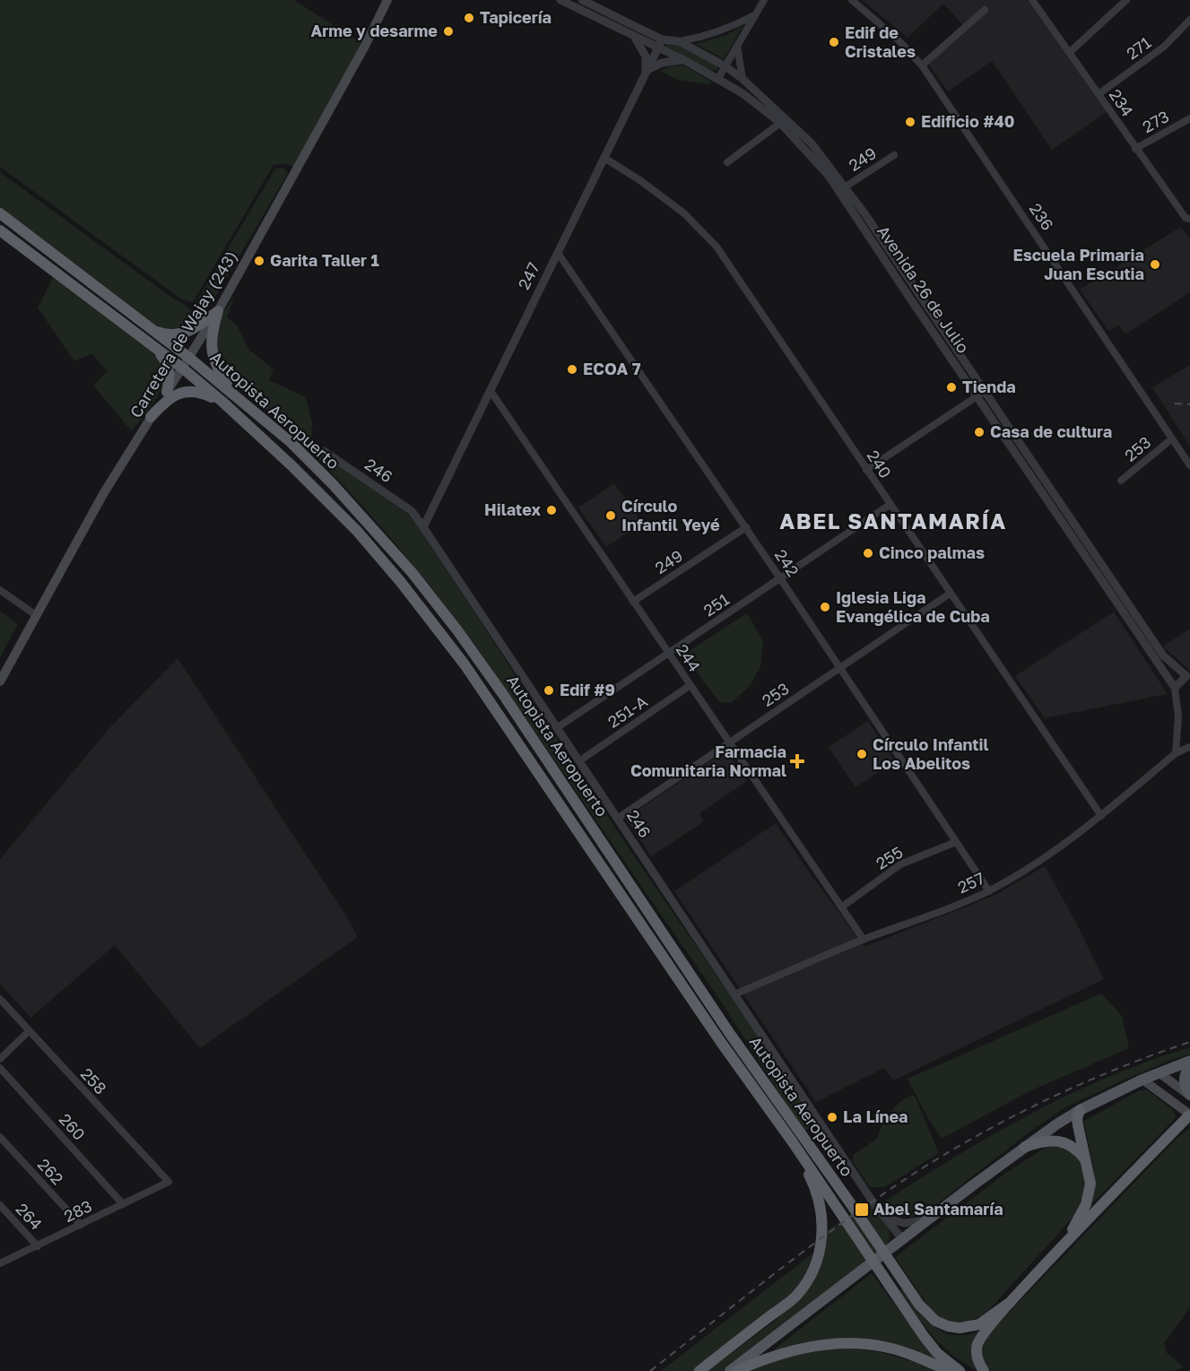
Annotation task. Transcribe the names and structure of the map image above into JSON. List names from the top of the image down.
{
  "streets": {
    "highway": ["Autopista Aeropuerto"],
    "main road": ["Carretera de Wajay (243)"],
    "street": [
      "271",
      "234",
      "273",
      "249",
      "236",
      "247",
      "Avenida 26 de Julio",
      "253",
      "240",
      "246",
      "242",
      "251",
      "244",
      "251-A",
      "255",
      "257",
      "258",
      "260",
      "262",
      "283",
      "264"
    ]
  },
  "crossings": [
    ["271", "234"],
    ["234", "273"],
    ["249", "Avenida 26 de Julio"],
    ["249", "242"],
    ["249", "244"],
    ["236", "253"],
    ["247", "Avenida 26 de Julio"],
    ["247", "240"],
    ["247", "246"],
    ["247", "242"],
    ["247", "244"],
    ["Avenida 26 de Julio", "257"],
    ["Carretera de Wajay (243)", "Autopista Aeropuerto"],
    ["253", "240"],
    ["253", "246"],
    ["253", "242"],
    ["253", "244"],
    ["240", "251"],
    ["240", "257"],
    ["246", "251"],
    ["246", "251-A"],
    ["246", "257"],
    ["242", "251"],
    ["242", "255"],
    ["242", "257"],
    ["251", "244"],
    ["244", "251-A"],
    ["244", "255"],
    ["244", "257"],
    ["258", "283"],
    ["260", "283"],
    ["262", "283"],
    ["283", "264"]
  ],
  "districts": ["ABEL SANTAMARÍA"],
  "places": {
    "other": [
      "Tapicería",
      "Arme y desarme",
      "Edif de Cristales",
      "Edificio #40",
      "Garita Taller 1",
      "Escuela Primaria Juan Escutia",
      "ECOA 7",
      "Tienda",
      "Casa de cultura",
      "Hilatex",
      "Círculo Infantil Yeyé",
      "Cinco palmas",
      "Iglesia Liga Evangélica de Cuba",
      "Edif #9",
      "Círculo Infantil Los Abelitos",
      "La Línea"
    ],
    "health": ["Farmacia Comunitaria Normal"],
    "transit": ["Abel Santamaría"]
  }
}
